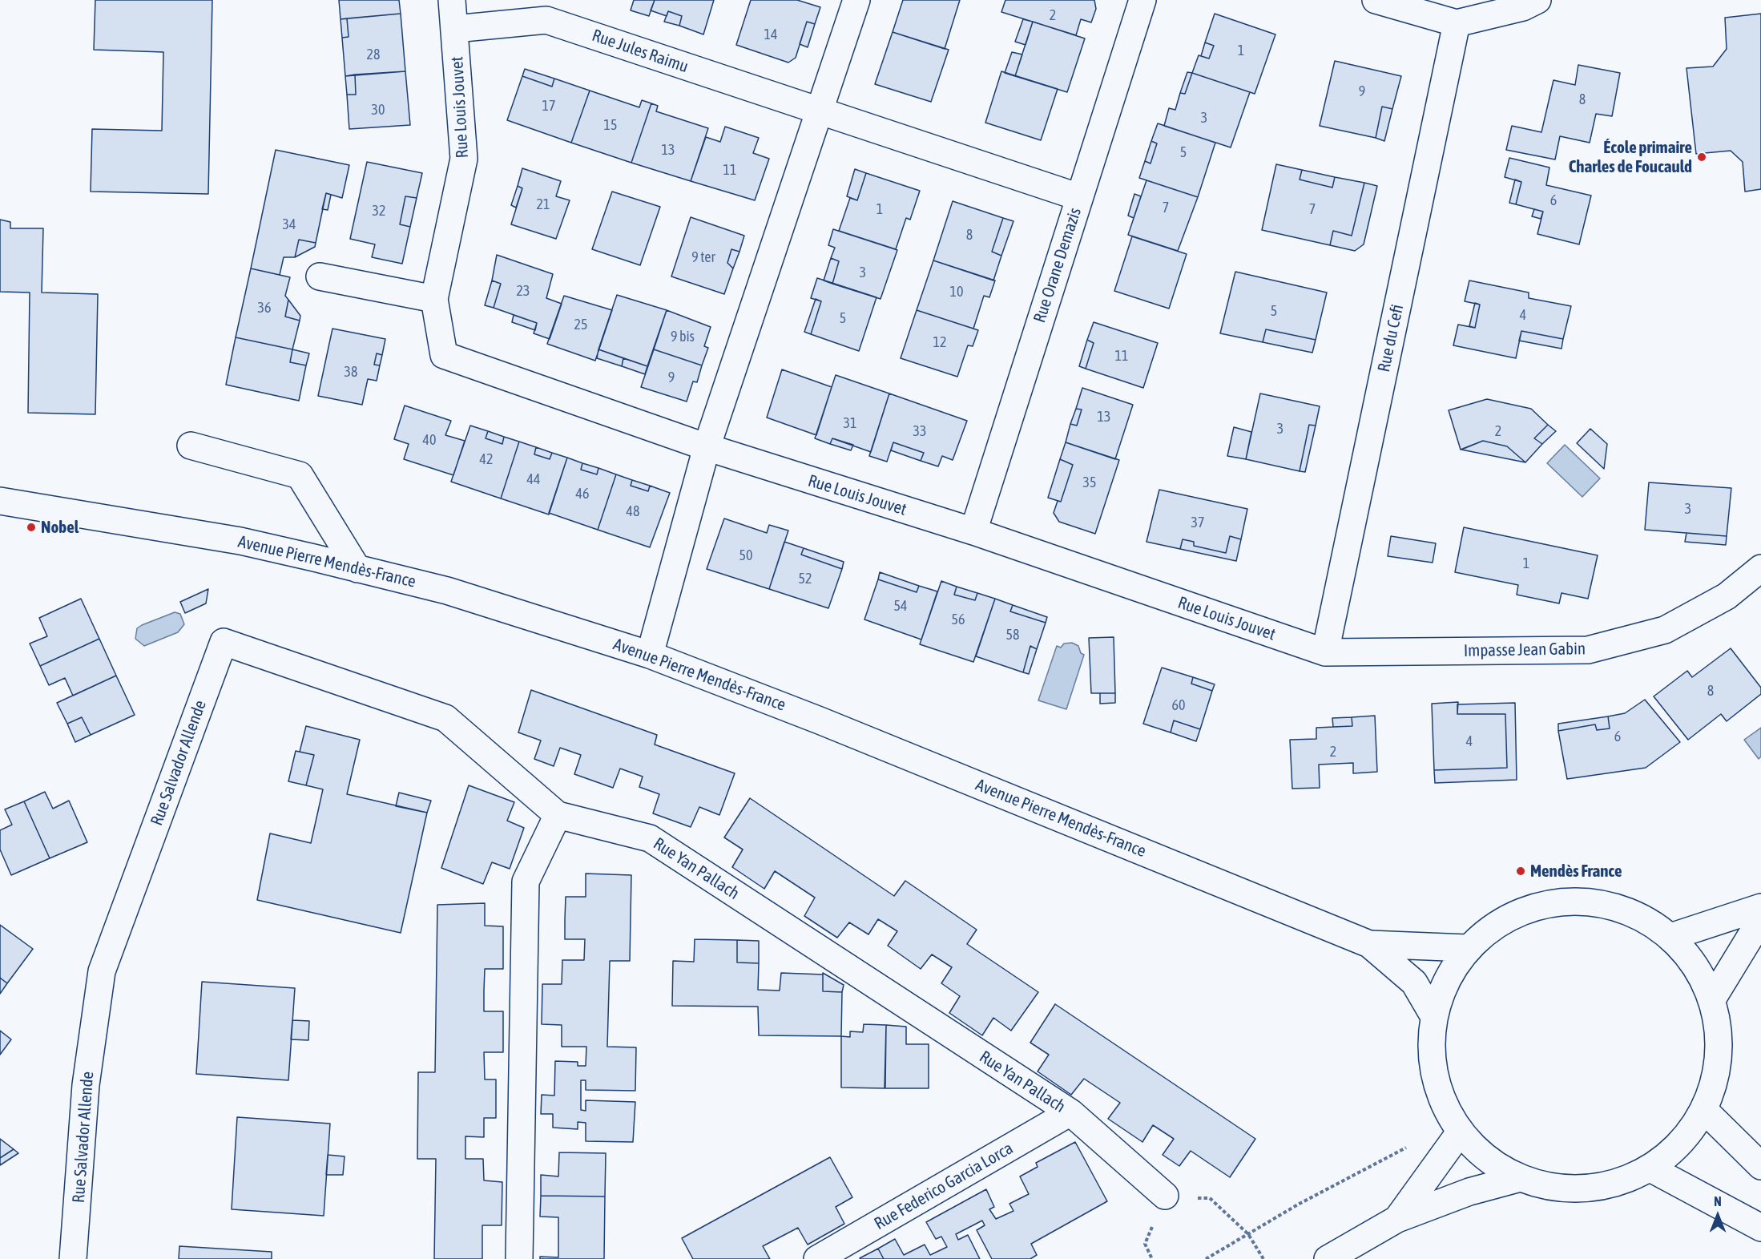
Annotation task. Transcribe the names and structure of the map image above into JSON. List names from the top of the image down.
{
  "streets": {
    "street": [
      "Rue Jules Raimu",
      "Rue Louis Jouvet",
      "Rue Orane Demazis",
      "Rue du Cefi",
      "Avenue Pierre Mendès-France",
      "Impasse Jean Gabin",
      "Rue Salvador Allende",
      "Rue Yan Pallach",
      "Rue Federico Garcia Lorca"
    ]
  },
  "crossings": [
    ["Rue Jules Raimu", "Rue Louis Jouvet"],
    ["Rue Jules Raimu", "Rue Orane Demazis"],
    ["Rue Louis Jouvet", "Rue Orane Demazis"],
    ["Rue Louis Jouvet", "Rue du Cefi"],
    ["Rue Louis Jouvet", "Impasse Jean Gabin"],
    ["Rue du Cefi", "Impasse Jean Gabin"],
    ["Rue Salvador Allende", "Rue Yan Pallach"],
    ["Rue Yan Pallach", "Rue Federico Garcia Lorca"]
  ],
  "places": ["École primaire Charles de Foucauld", "Nobel", "Mendès France"],
  "house_numbers": [
    "2",
    "14",
    "1",
    "28",
    "9",
    "8",
    "17",
    "30",
    "3",
    "15",
    "13",
    "5",
    "11",
    "6",
    "21",
    "7",
    "1",
    "7",
    "32",
    "34",
    "8",
    "9 ter",
    "3",
    "23",
    "10",
    "36",
    "5",
    "4",
    "5",
    "25",
    "9 bis",
    "12",
    "11",
    "38",
    "9",
    "13",
    "31",
    "3",
    "33",
    "2",
    "40",
    "42",
    "44",
    "35",
    "46",
    "3",
    "48",
    "37",
    "50",
    "1",
    "52",
    "54",
    "56",
    "58",
    "8",
    "60",
    "6",
    "4",
    "2"
  ],
  "north": "top"
}
